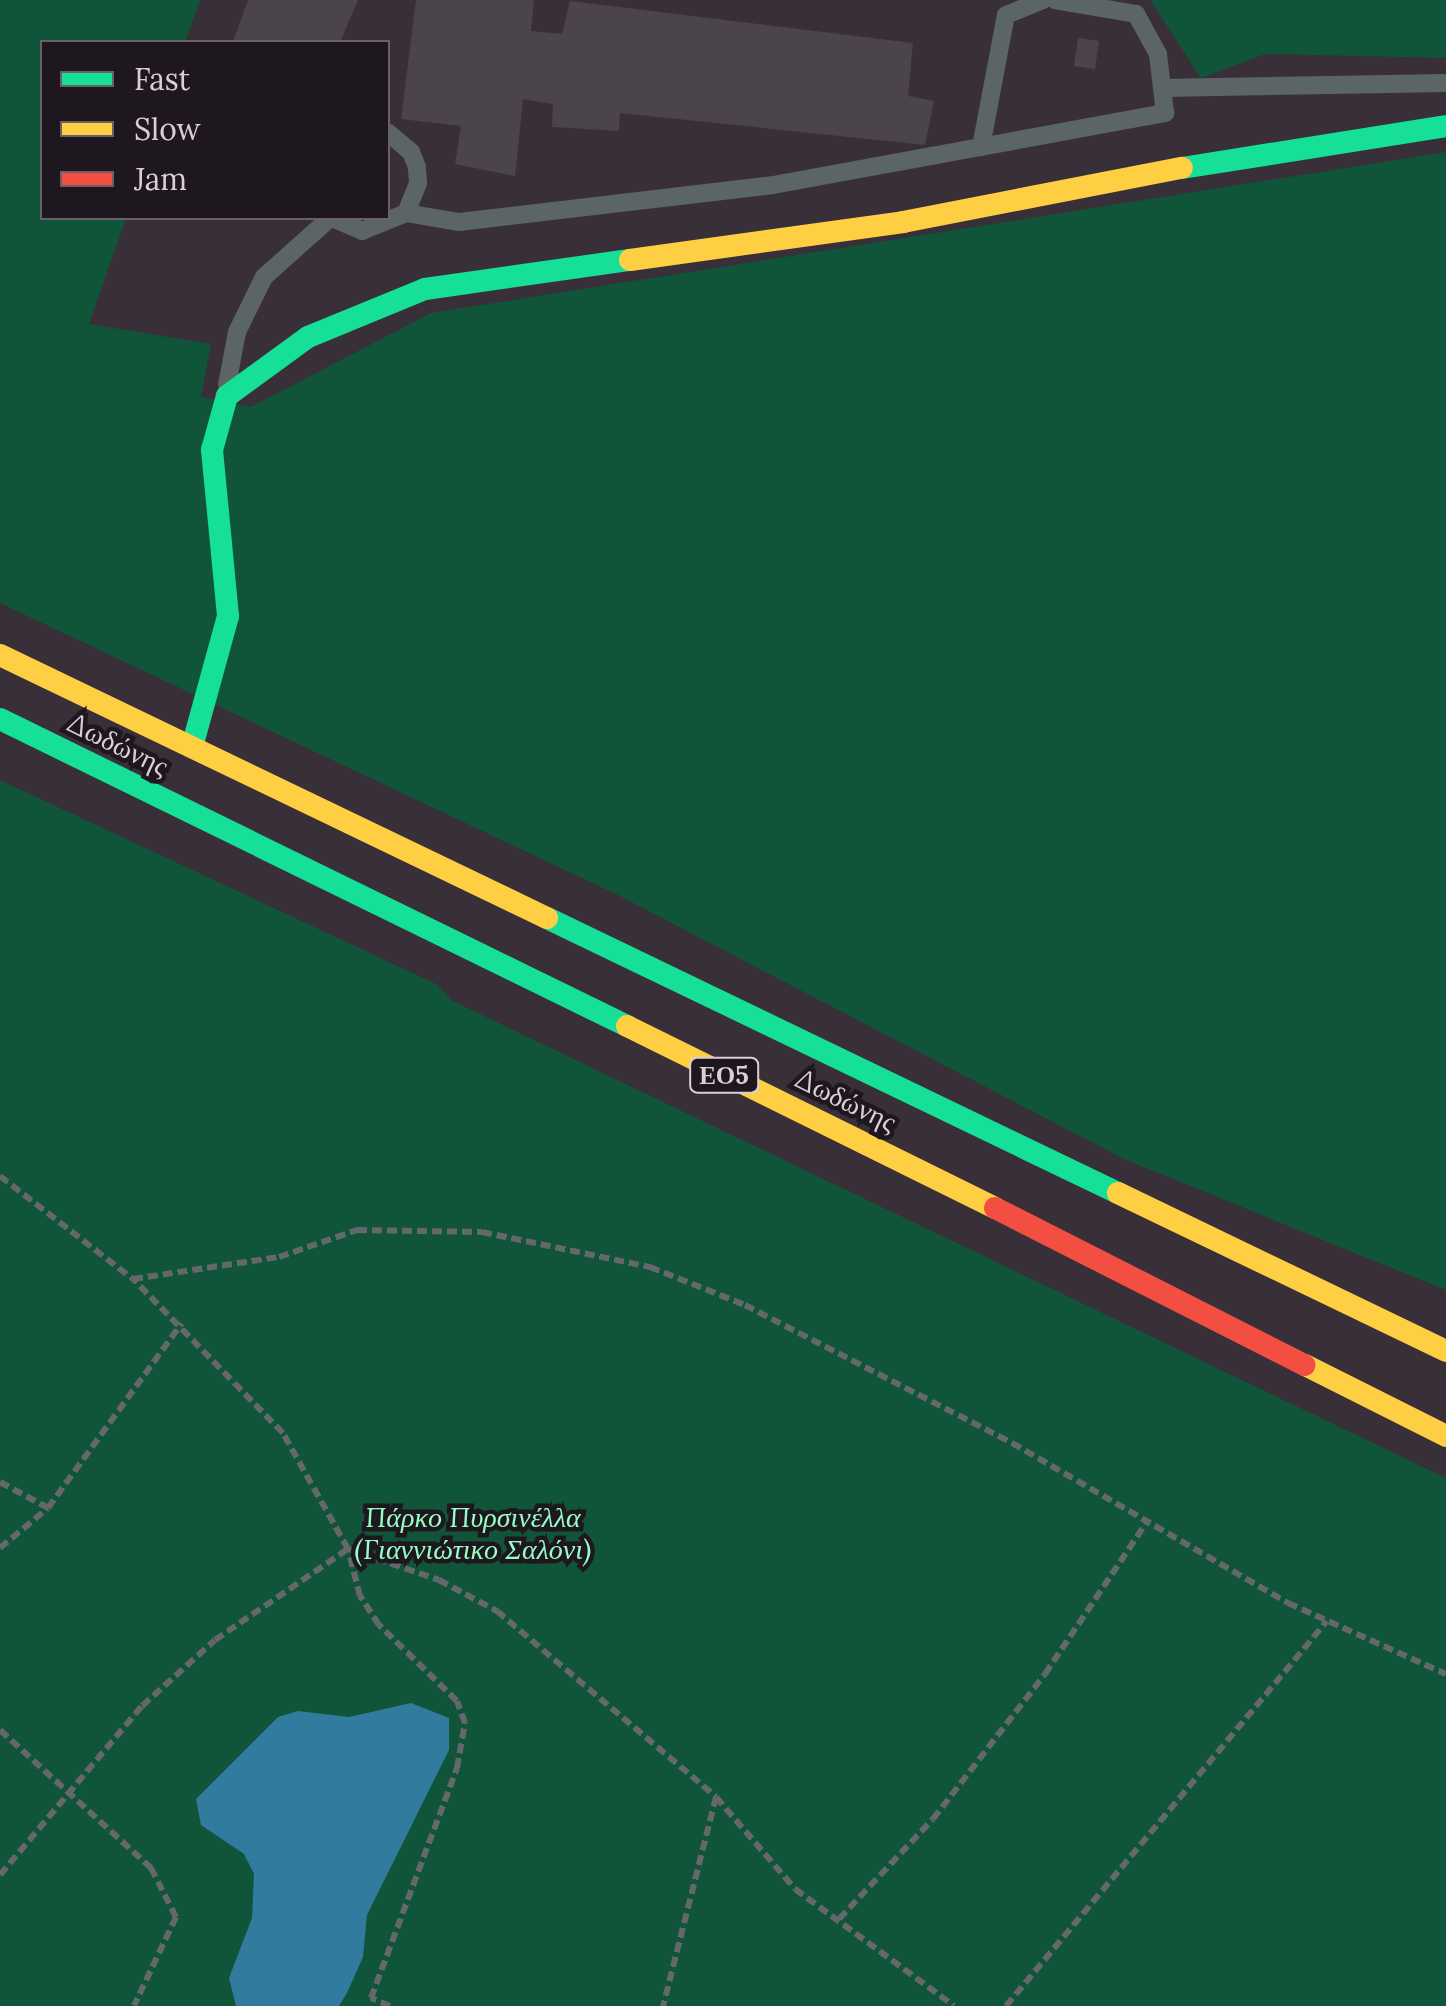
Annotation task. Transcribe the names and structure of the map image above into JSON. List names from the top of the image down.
{
  "streets": {
    "main road": ["Δωδώνης", "ΕΟ5"]
  },
  "parks": ["Πάρκο Πυρσινέλλα (Γιαννιώτικο Σαλόνι)"],
  "legend": ["Fast", "Slow", "Jam"]
}
